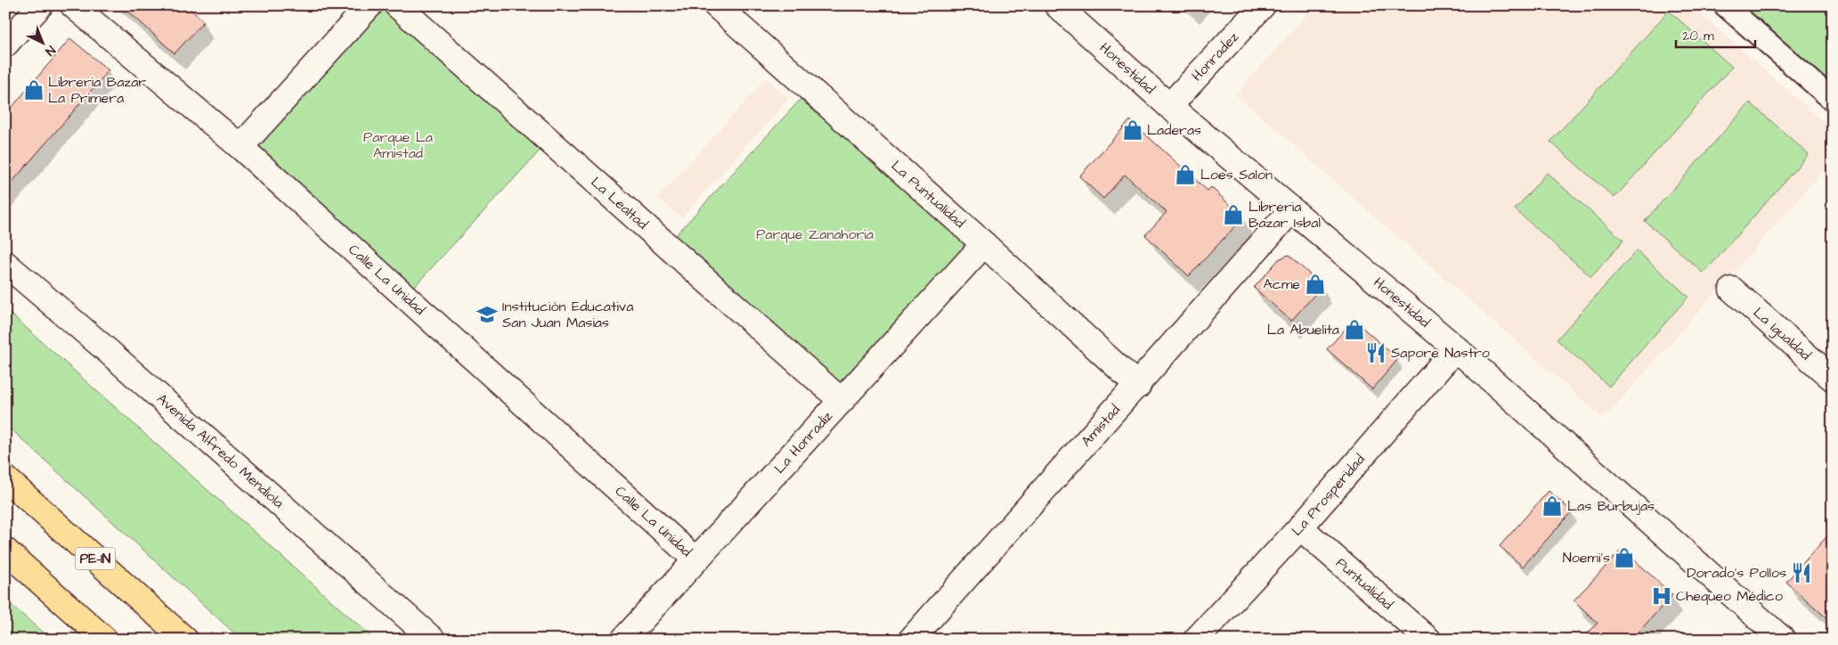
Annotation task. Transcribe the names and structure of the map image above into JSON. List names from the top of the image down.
{
  "streets": {
    "highway": ["PE-1N"],
    "street": [
      "Honradez",
      "Honestidad",
      "La Puntualidad",
      "La Lealtad",
      "Calle La Unidad",
      "La Igualdad",
      "Amistad",
      "La Honradiz",
      "Avenida Alfredo Mendiola",
      "La Prosperidad",
      "Puntualidad"
    ]
  },
  "crossings": [
    ["Honradez", "Honestidad"],
    ["Honestidad", "Amistad"],
    ["Honestidad", "La Prosperidad"],
    ["La Puntualidad", "Amistad"],
    ["La Puntualidad", "La Honradiz"],
    ["La Lealtad", "La Honradiz"],
    ["Calle La Unidad", "La Honradiz"],
    ["La Prosperidad", "Puntualidad"]
  ],
  "parks": ["Parque La Amistad", "Parque Zanahoria"],
  "places": {
    "shop": [
      "Libreria Bazar La Primera",
      "Laderas",
      "Loes Salon",
      "Libreria Bazar Isbal",
      "Acme",
      "La Abuelita",
      "Las Burbujas",
      "Noemi's"
    ],
    "school or university": ["Institución Educativa San Juan Masias"],
    "restaurant": ["Sapore Nastro", "Dorado's Pollos"],
    "hospital": ["Chequeo Médico"]
  },
  "scale_bar": "20 m",
  "north": "bottom right"
}
